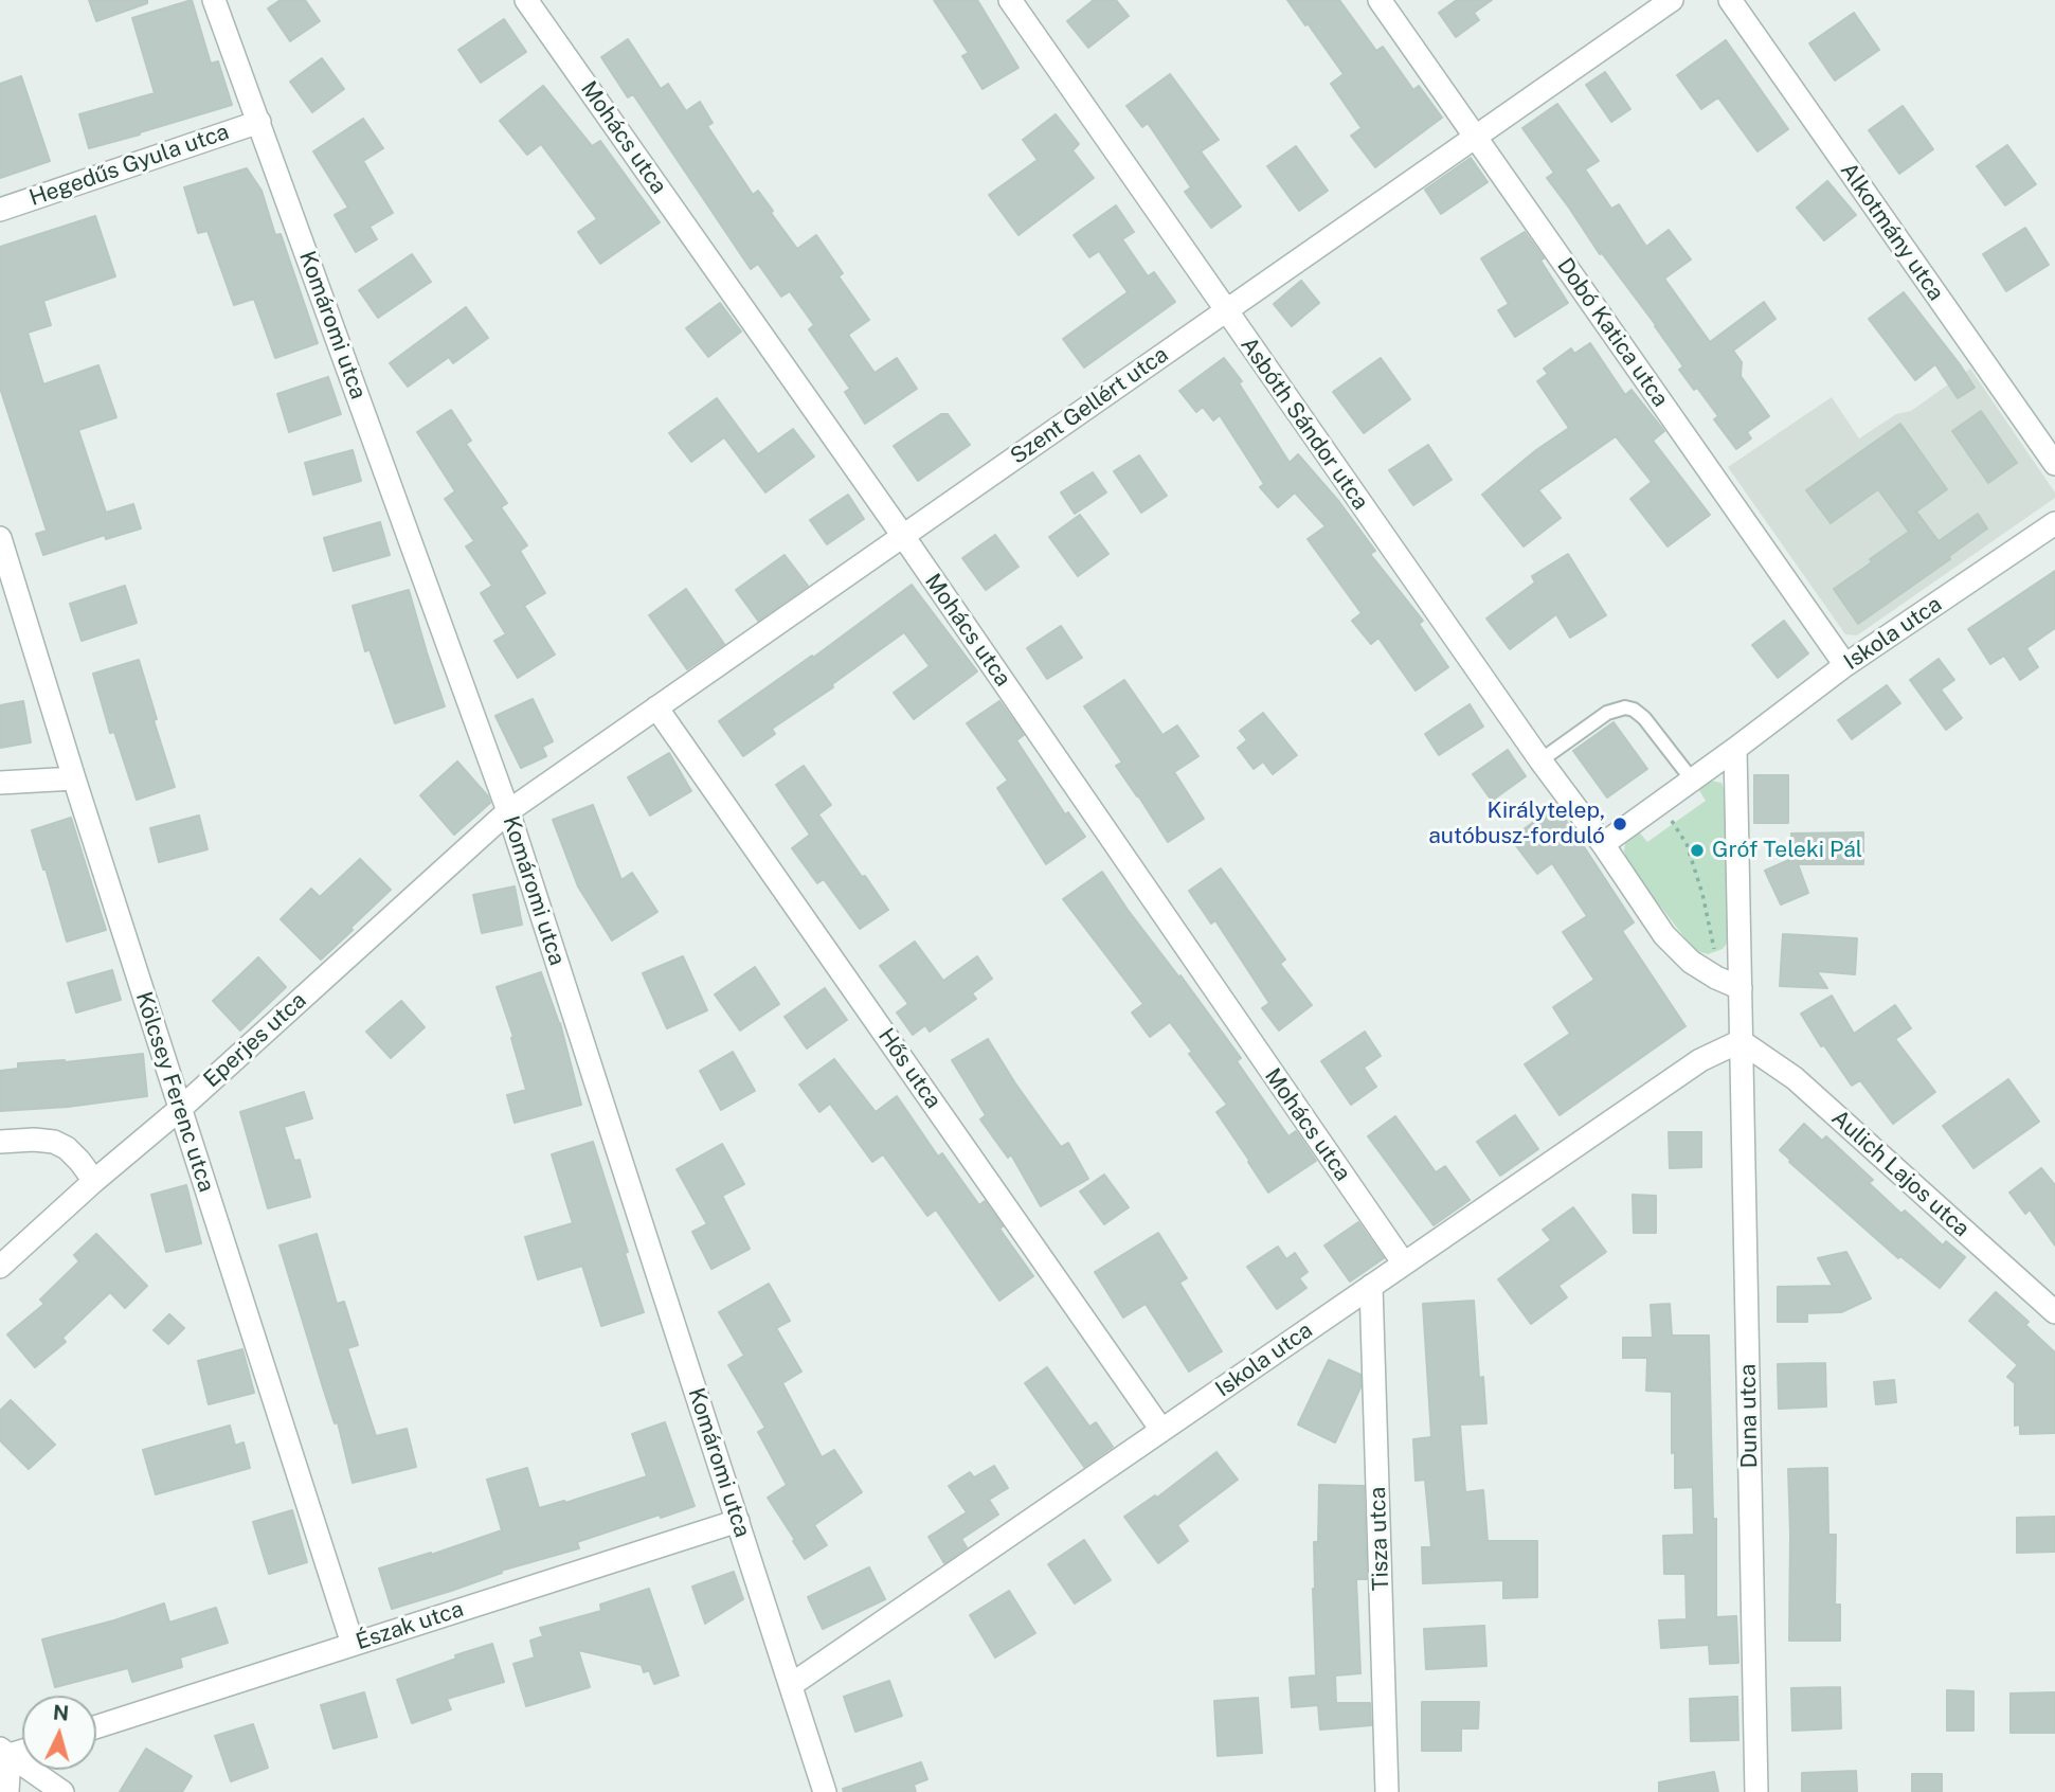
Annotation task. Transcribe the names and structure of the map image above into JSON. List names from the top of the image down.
{
  "streets": {
    "street": [
      "Mohács utca",
      "Hegedűs Gyula utca",
      "Alkotmány utca",
      "Komáromi utca",
      "Dobó Katica utca",
      "Szent Gellért utca",
      "Asbóth Sándor utca",
      "Iskola utca",
      "Eperjes utca",
      "Hős utca",
      "Kölcsey Ferenc utca",
      "Aulich Lajos utca",
      "Duna utca",
      "Tisza utca",
      "Észak utca"
    ]
  },
  "crossings": [
    ["Mohács utca", "Szent Gellért utca"],
    ["Mohács utca", "Iskola utca"],
    ["Hegedűs Gyula utca", "Komáromi utca"],
    ["Komáromi utca", "Szent Gellért utca"],
    ["Komáromi utca", "Iskola utca"],
    ["Komáromi utca", "Eperjes utca"],
    ["Komáromi utca", "Észak utca"],
    ["Dobó Katica utca", "Szent Gellért utca"],
    ["Dobó Katica utca", "Iskola utca"],
    ["Szent Gellért utca", "Asbóth Sándor utca"],
    ["Szent Gellért utca", "Eperjes utca"],
    ["Szent Gellért utca", "Hős utca"],
    ["Asbóth Sándor utca", "Iskola utca"],
    ["Asbóth Sándor utca", "Duna utca"],
    ["Iskola utca", "Hős utca"],
    ["Iskola utca", "Aulich Lajos utca"],
    ["Iskola utca", "Duna utca"],
    ["Iskola utca", "Tisza utca"],
    ["Eperjes utca", "Kölcsey Ferenc utca"],
    ["Kölcsey Ferenc utca", "Észak utca"],
    ["Aulich Lajos utca", "Duna utca"]
  ],
  "places": ["Királytelep, autóbusz-forduló", "Gróf Teleki Pál"],
  "north": "top"
}
